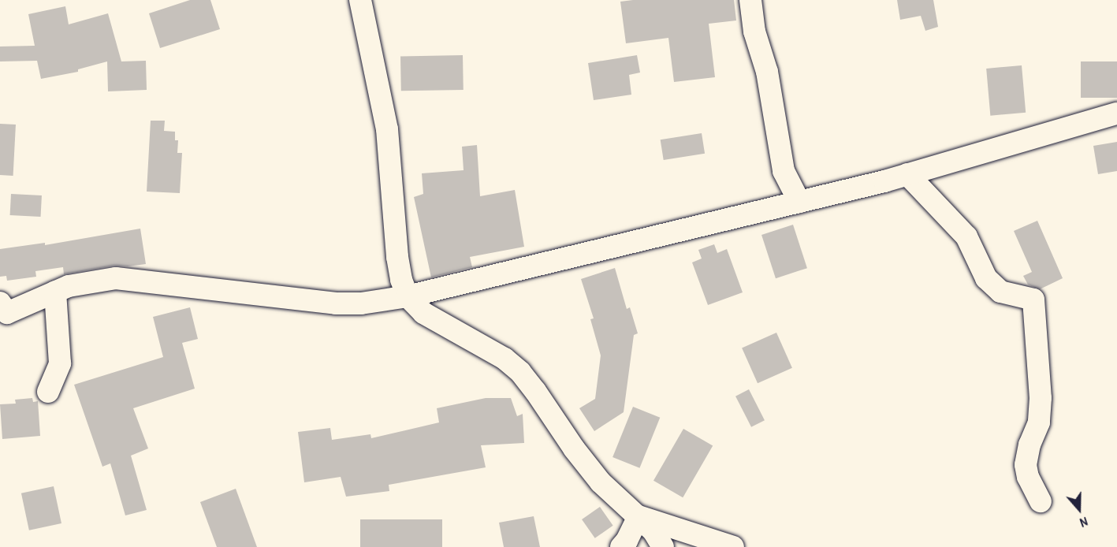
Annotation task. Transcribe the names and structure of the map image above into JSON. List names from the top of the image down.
{
  "north": "bottom"
}
